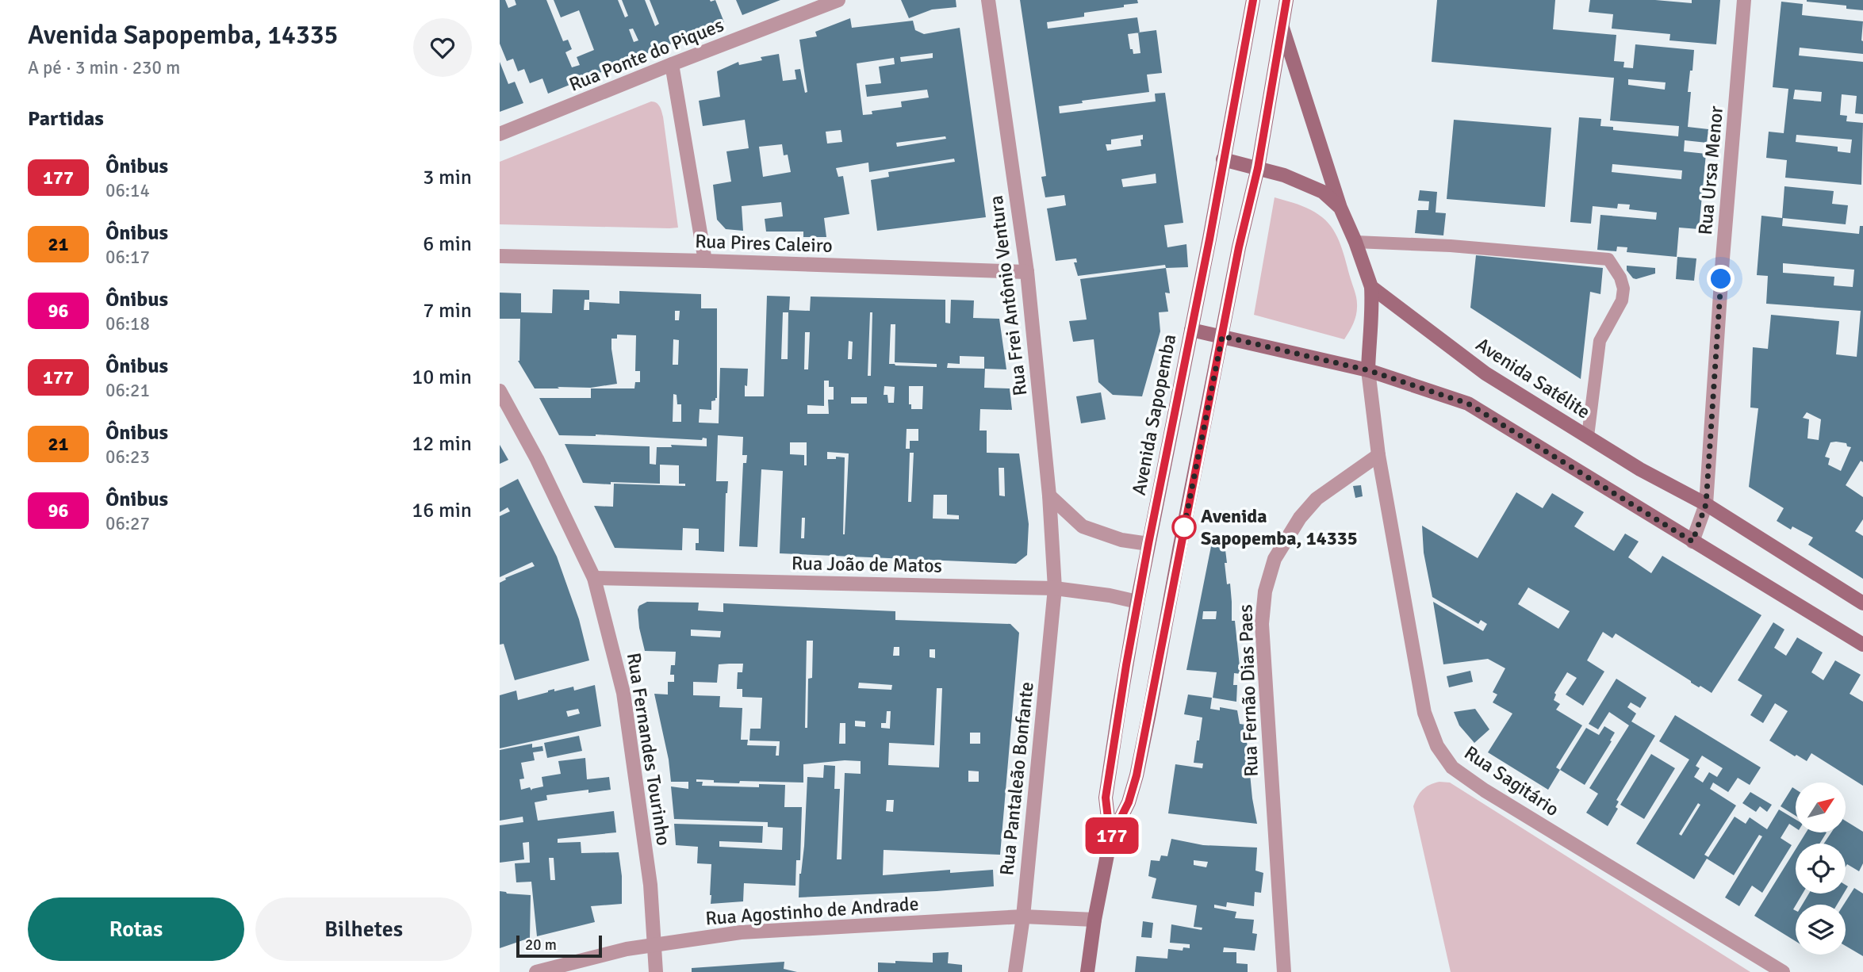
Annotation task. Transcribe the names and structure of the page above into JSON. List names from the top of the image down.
{
  "streets": {
    "main road": ["Avenida Satélite", "Avenida Sapopemba"],
    "street": [
      "Rua Ponte do Piques",
      "Rua Ursa Menor",
      "Rua Pires Caleiro",
      "Rua Frei Antônio Ventura",
      "Rua João de Matos",
      "Rua Fernão Dias Paes",
      "Rua Fernandes Tourinho",
      "Rua Pantaleão Bonfante",
      "Rua Sagitário",
      "Rua Agostinho de Andrade"
    ]
  },
  "crossings": [
    ["Rua Ursa Menor", "Avenida Satélite"],
    ["Rua Pires Caleiro", "Rua Frei Antônio Ventura"],
    ["Rua Frei Antônio Ventura", "Rua João de Matos"],
    ["Rua Frei Antônio Ventura", "Rua Pantaleão Bonfante"],
    ["Avenida Sapopemba", "Rua João de Matos"],
    ["Avenida Sapopemba", "Rua Agostinho de Andrade"],
    ["Rua João de Matos", "Rua Fernandes Tourinho"],
    ["Rua João de Matos", "Rua Pantaleão Bonfante"],
    ["Rua Fernão Dias Paes", "Rua Sagitário"],
    ["Rua Fernandes Tourinho", "Rua Agostinho de Andrade"],
    ["Rua Pantaleão Bonfante", "Rua Agostinho de Andrade"]
  ],
  "places": ["Avenida Sapopemba, 14335"],
  "lines": ["bus line 177"],
  "scale_bar": "20 m",
  "north": "top right",
  "page": {
    "heading": [
      ["Avenida Sapopemba, 14335", "A pé · 3 min · 230 m"],
      "Partidas"
    ],
    "on_map": "177",
    "list": [
      {
        "mark": "177",
        "name": "Ônibus",
        "note": "06:14",
        "value": "3 min"
      },
      {
        "mark": "21",
        "name": "Ônibus",
        "note": "06:17",
        "value": "6 min"
      },
      {
        "mark": "96",
        "name": "Ônibus",
        "note": "06:18",
        "value": "7 min"
      },
      {
        "mark": "177",
        "name": "Ônibus",
        "note": "06:21",
        "value": "10 min"
      },
      {
        "mark": "21",
        "name": "Ônibus",
        "note": "06:23",
        "value": "12 min"
      },
      {
        "mark": "96",
        "name": "Ônibus",
        "note": "06:27",
        "value": "16 min"
      }
    ],
    "buttons": ["Rotas", "Bilhetes"],
    "scale": "20 m"
  }
}
